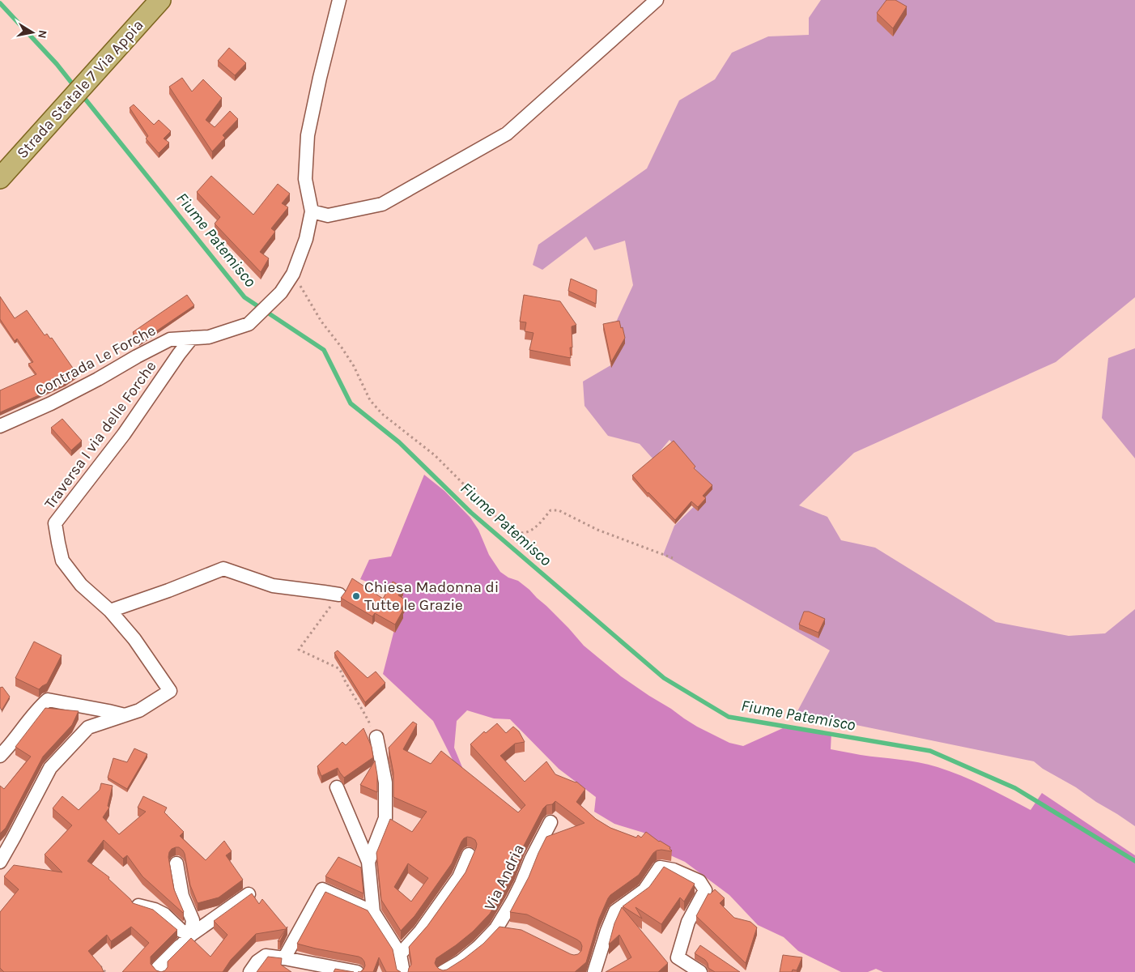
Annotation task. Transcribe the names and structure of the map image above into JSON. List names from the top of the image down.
{
  "streets": {
    "main road": ["Strada Statale 7 Via Appia"],
    "street": ["Contrada Le Forche", "Traversa I via delle Forche", "Via Andria"]
  },
  "crossings": [
    ["Contrada Le Forche", "Traversa I via delle Forche"]
  ],
  "water": ["Fiume Patemisco"],
  "places": ["Chiesa Madonna di Tutte le Grazie"],
  "north": "right"
}
